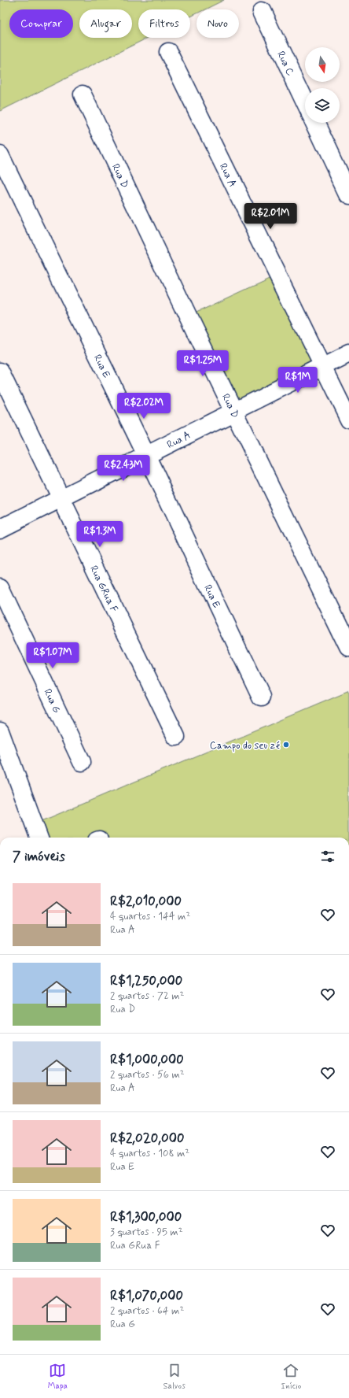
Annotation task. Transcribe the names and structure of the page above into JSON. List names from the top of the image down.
{
  "streets": {
    "street": [
      "Rua C",
      "Rua A",
      "Rua D",
      "Rua E",
      "Rua GRua F",
      "Rua G"
    ]
  },
  "crossings": [
    ["Rua A", "Rua D"],
    ["Rua A", "Rua E"],
    ["Rua A", "Rua GRua F"]
  ],
  "places": ["Campo do seu zé"],
  "north": "bottom",
  "page": {
    "chip": [
      "Comprar",
      "Alugar",
      "Filtros",
      "Novo"
    ],
    "price": [
      "R$2.01M",
      "R$1.25M",
      "R$1M",
      "R$2.02M",
      "R$2.43M",
      "R$1.3M",
      "R$1.07M"
    ],
    "heading": "7 imóveis",
    "list": [
      {
        "name": "R$2,010,000",
        "note": "4 quartos · 144 m² · Rua A"
      },
      {
        "name": "R$1,250,000",
        "note": "2 quartos · 72 m² · Rua D"
      },
      {
        "name": "R$1,000,000",
        "note": "2 quartos · 56 m² · Rua A"
      },
      {
        "name": "R$2,020,000",
        "note": "4 quartos · 108 m² · Rua E"
      },
      {
        "name": "R$1,300,000",
        "note": "3 quartos · 95 m² · Rua GRua F"
      },
      {
        "name": "R$1,070,000",
        "note": "2 quartos · 64 m² · Rua G"
      }
    ],
    "tabs": ["Mapa", "Salvos", "Início"]
  }
}
